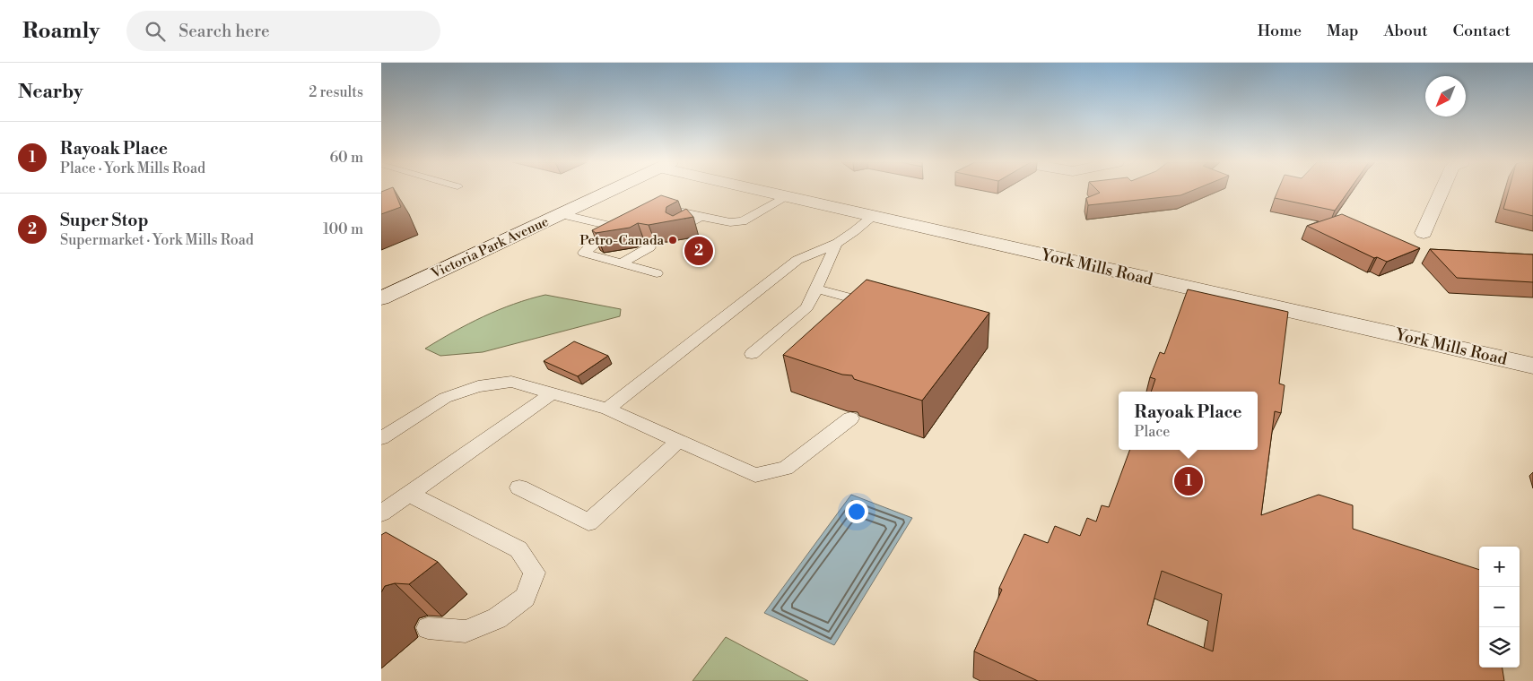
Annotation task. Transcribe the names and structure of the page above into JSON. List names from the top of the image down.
{
  "streets": {
    "street": ["Victoria Park Avenue", "York Mills Road"]
  },
  "places": ["Petro-Canada"],
  "north": "bottom left",
  "page": {
    "header": "Roamly",
    "search": "Search here",
    "nav": [
      "Home",
      "Map",
      "About",
      "Contact"
    ],
    "heading": ["Nearby", "2 results"],
    "list": [
      {
        "mark": "1",
        "name": "Rayoak Place",
        "note": "Place · York Mills Road",
        "value": "60 m"
      },
      {
        "mark": "2",
        "name": "Super Stop",
        "note": "Supermarket · York Mills Road",
        "value": "100 m"
      }
    ],
    "pins": ["2", "1"],
    "popup": ["Rayoak Place", "Place"],
    "map_buttons": ["+", "−"]
  }
}
